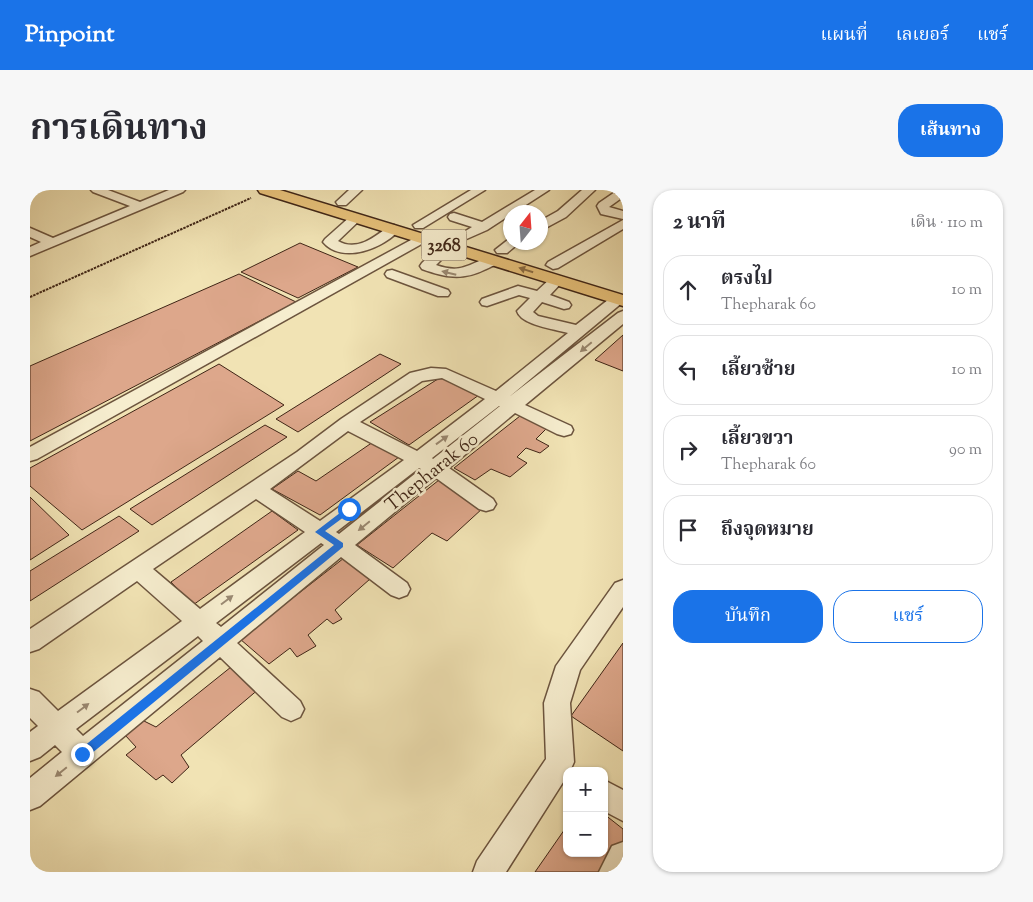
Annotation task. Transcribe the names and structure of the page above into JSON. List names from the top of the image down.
{
  "streets": {
    "main road": ["3268"],
    "street": ["Thepharak 60"]
  },
  "crossings": [
    ["3268", "Thepharak 60"]
  ],
  "north": "top",
  "page": {
    "header": "Pinpoint",
    "nav": ["แผนที่", "เลเยอร์", "แชร์"],
    "title": "การเดินทาง",
    "buttons": [
      "เส้นทาง",
      ["บันทึก", "แชร์"]
    ],
    "heading": ["2 นาที", "เดิน · 110 m"],
    "list": [
      ["ตรงไป", "Thepharak 60", "10 m"],
      ["เลี้ยวซ้าย", "10 m"],
      ["เลี้ยวขวา", "Thepharak 60", "90 m"],
      "ถึงจุดหมาย"
    ],
    "map_buttons": ["+", "−"]
  }
}
